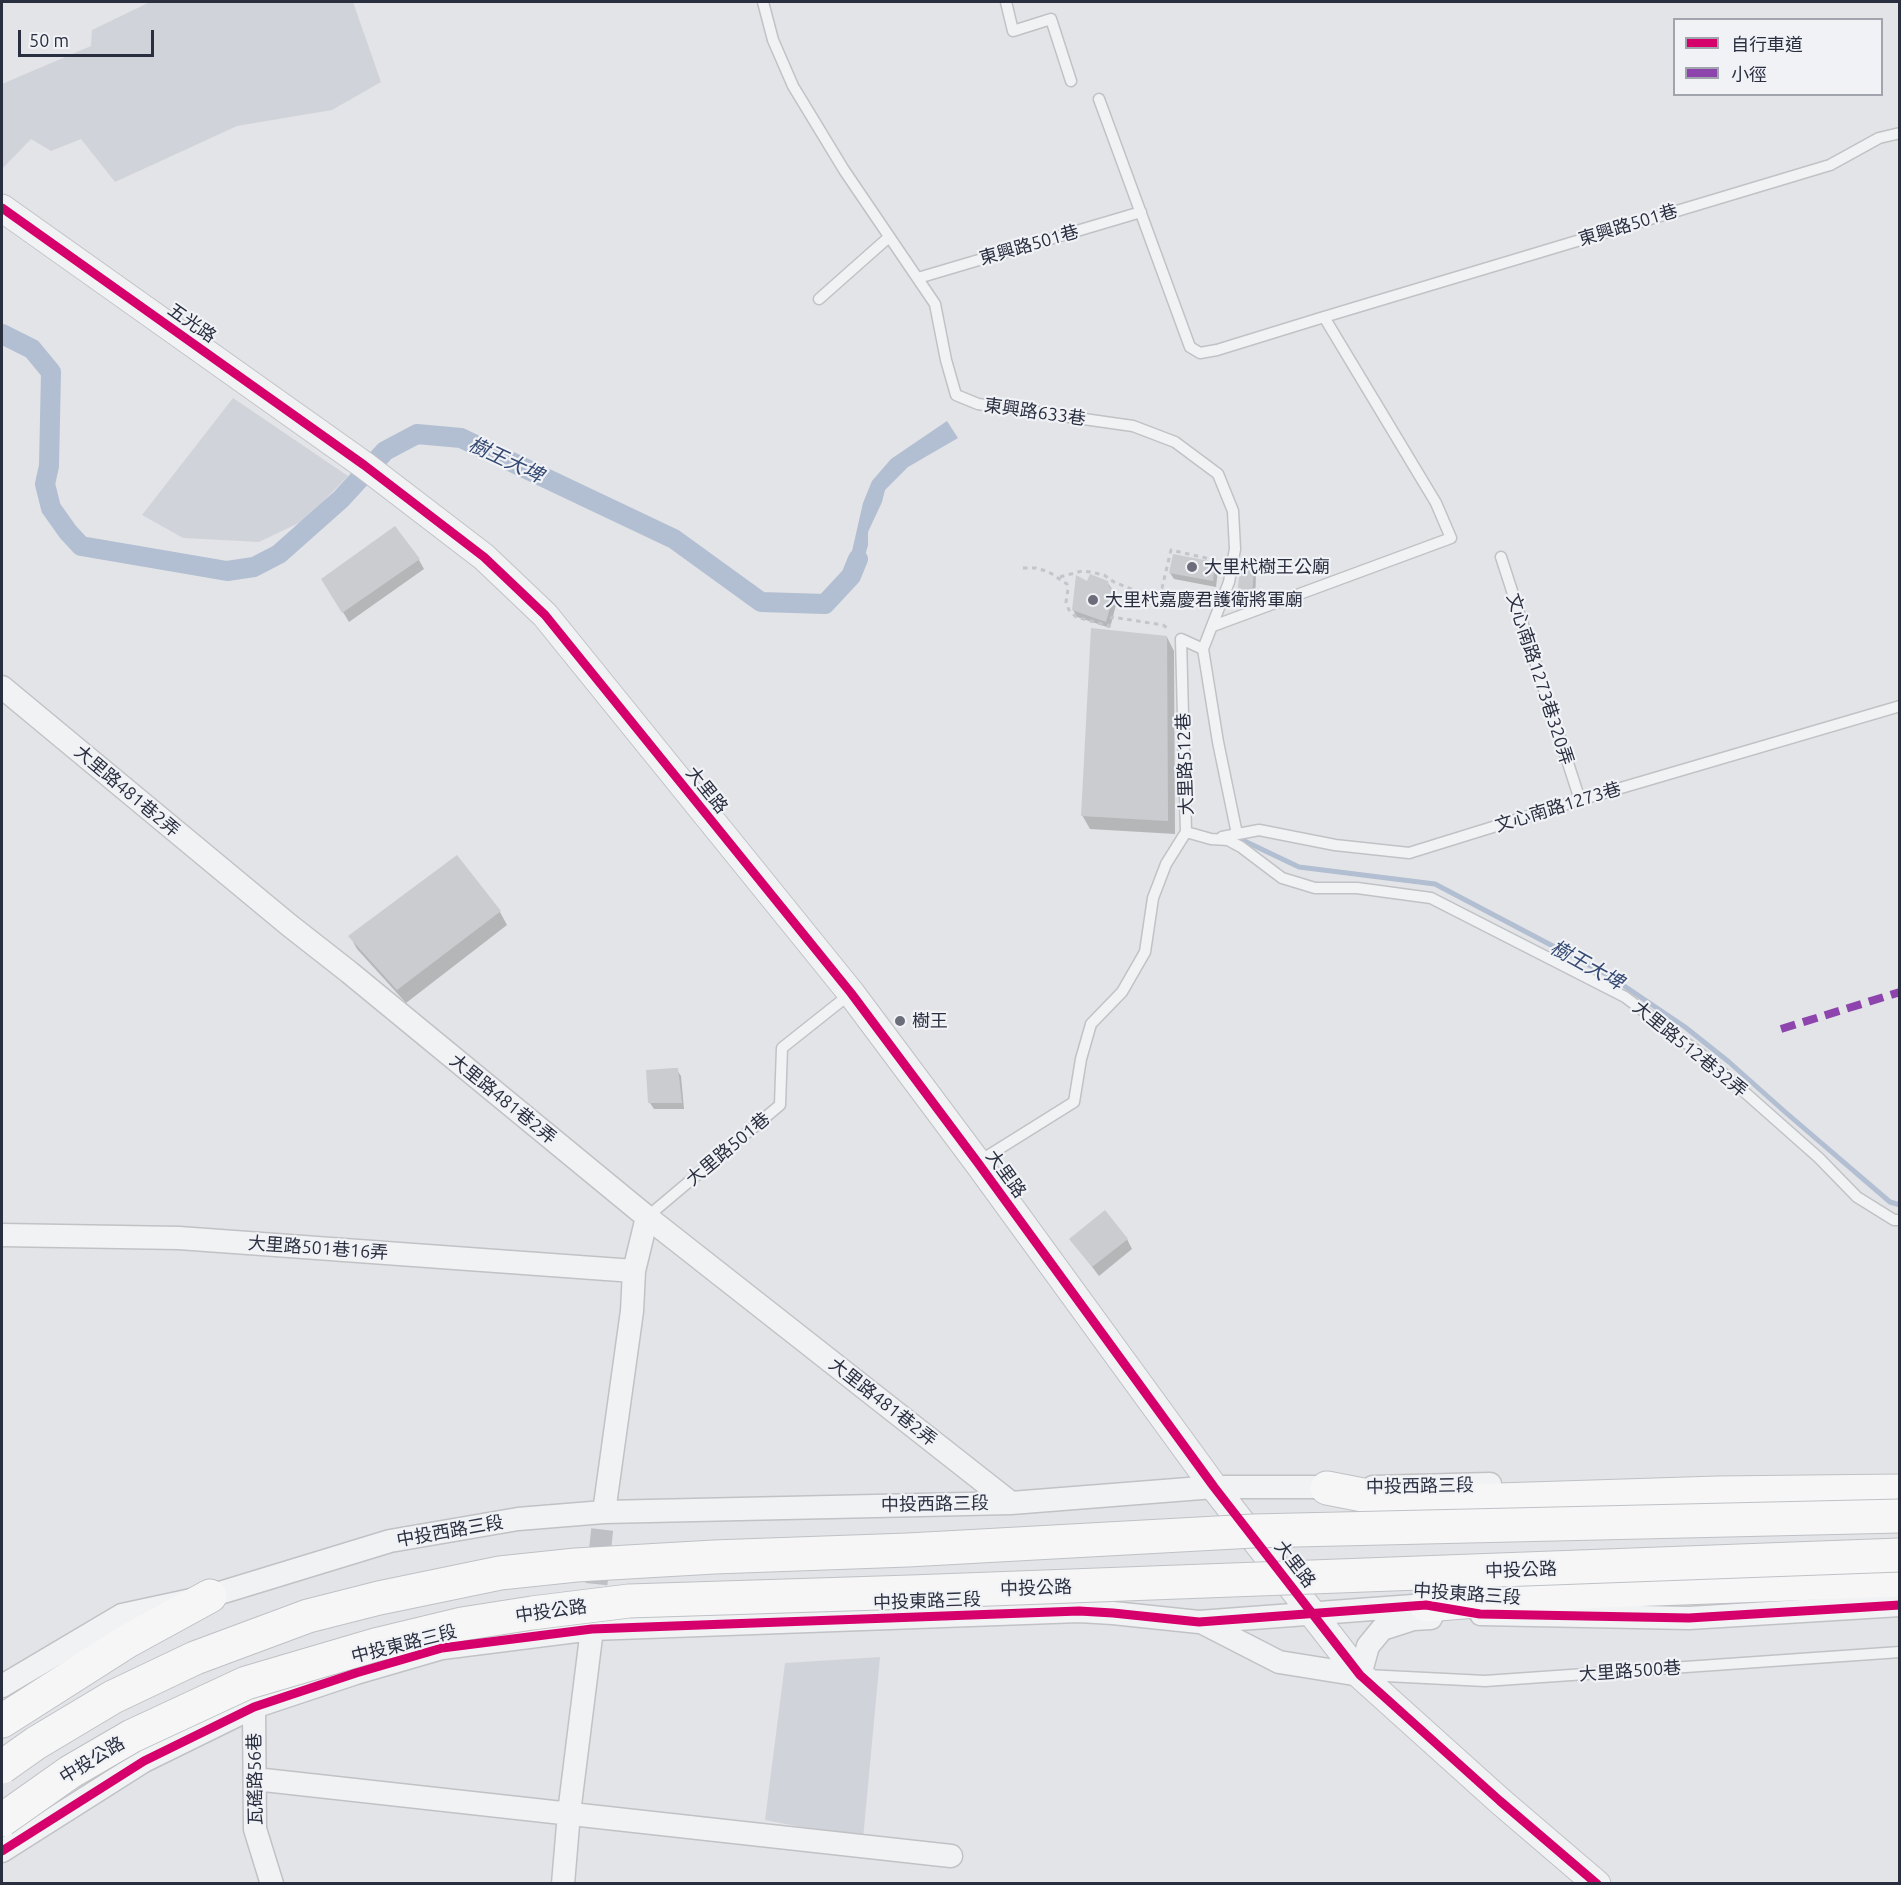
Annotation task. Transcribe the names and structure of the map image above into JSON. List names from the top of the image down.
{
  "streets": {
    "main road": ["中投公路"],
    "street": [
      "五光路",
      "大里路",
      "大里路481巷2弄",
      "大里路501巷16弄",
      "中投西路三段",
      "中投東路三段",
      "瓦磘路56巷"
    ],
    "lane": [
      "東興路501巷",
      "東興路633巷",
      "文心南路1273巷320弄",
      "大里路512巷",
      "文心南路1273巷",
      "大里路512巷32弄",
      "大里路501巷",
      "大里路500巷"
    ]
  },
  "crossings": [
    ["東興路501巷", "東興路633巷"],
    ["五光路", "大里路"],
    ["東興路633巷", "大里路512巷"],
    ["文心南路1273巷320弄", "文心南路1273巷"],
    ["大里路512巷", "大里路"],
    ["大里路512巷", "文心南路1273巷"],
    ["大里路512巷", "大里路512巷32弄"],
    ["大里路", "大里路501巷"],
    ["大里路", "中投西路三段"],
    ["大里路", "中投東路三段"],
    ["大里路", "大里路500巷"],
    ["大里路481巷2弄", "大里路501巷"],
    ["大里路481巷2弄", "中投西路三段"],
    ["文心南路1273巷", "大里路512巷32弄"],
    ["中投東路三段", "瓦磘路56巷"]
  ],
  "water": ["樹王大埤"],
  "places": ["大里杙樹王公廟", "大里杙嘉慶君護衛將軍廟", "樹王"],
  "legend": ["自行車道", "小徑"],
  "scale_bar": "50 m"
}
